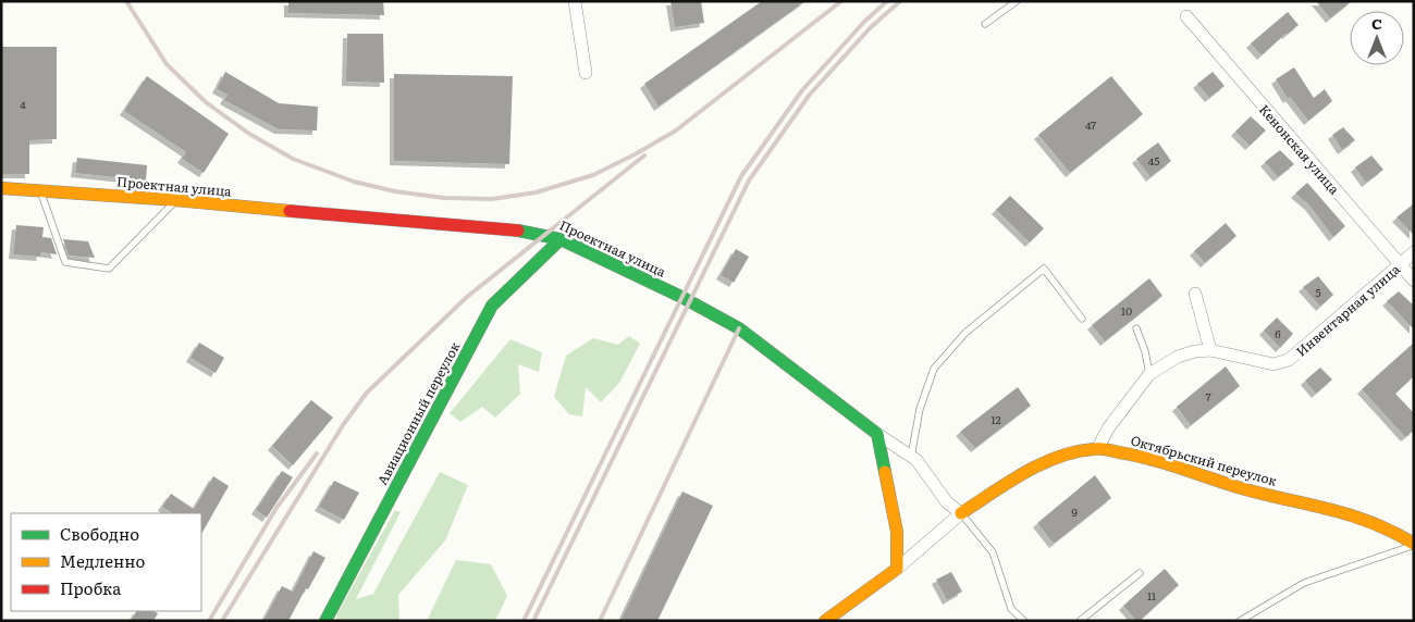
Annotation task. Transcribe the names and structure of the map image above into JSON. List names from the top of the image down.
{
  "streets": {
    "street": [
      "Кенонская улица",
      "Проектная улица",
      "Инвентарная улица",
      "Авиационный переулок",
      "Октябрьский переулок"
    ]
  },
  "crossings": [
    ["Кенонская улица", "Инвентарная улица"],
    ["Проектная улица", "Авиационный переулок"],
    ["Инвентарная улица", "Октябрьский переулок"]
  ],
  "house_numbers": [
    "4",
    "47",
    "45",
    "5",
    "10",
    "6",
    "7",
    "12",
    "9",
    "11"
  ],
  "legend": ["Свободно", "Медленно", "Пробка"],
  "north": "top"
}
